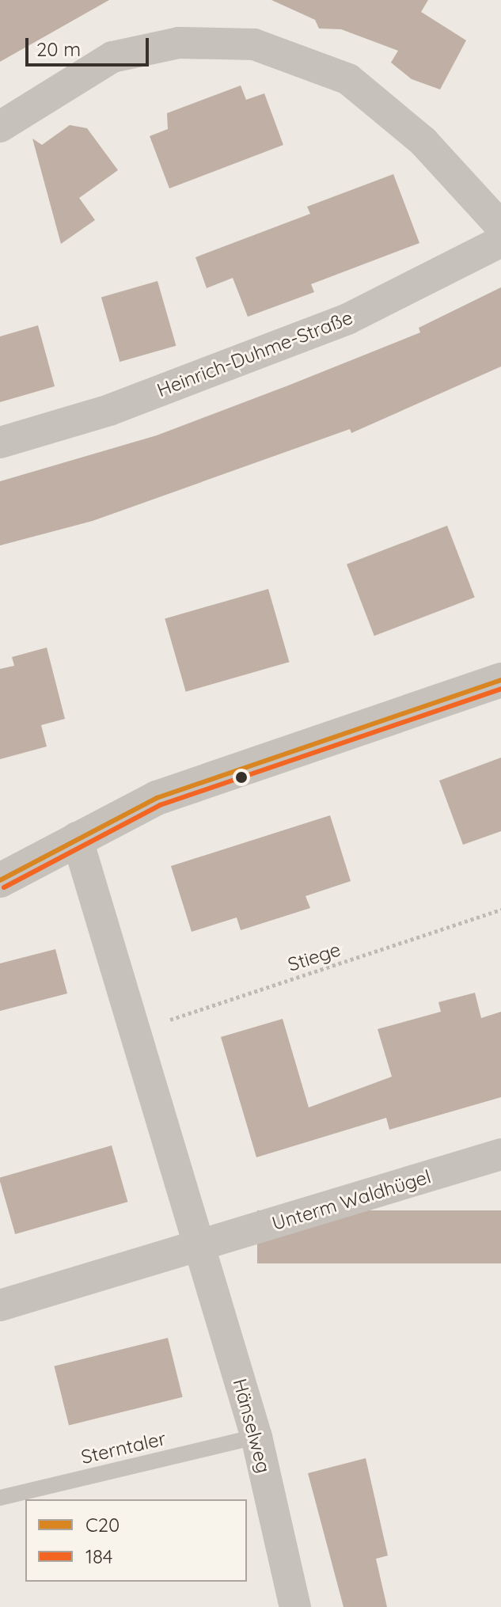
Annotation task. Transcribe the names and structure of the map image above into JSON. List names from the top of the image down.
{
  "streets": {
    "street": ["Heinrich-Duhme-Straße", "Unterm Waldhügel", "Hänselweg"],
    "lane": ["Sterntaler"],
    "path": ["Stiege"]
  },
  "crossings": [
    ["Stiege", "Hänselweg"],
    ["Unterm Waldhügel", "Hänselweg"],
    ["Hänselweg", "Sterntaler"]
  ],
  "lines": ["transit line C20", "transit line 184"],
  "legend": ["C20", "184"],
  "scale_bar": "20 m"
}
